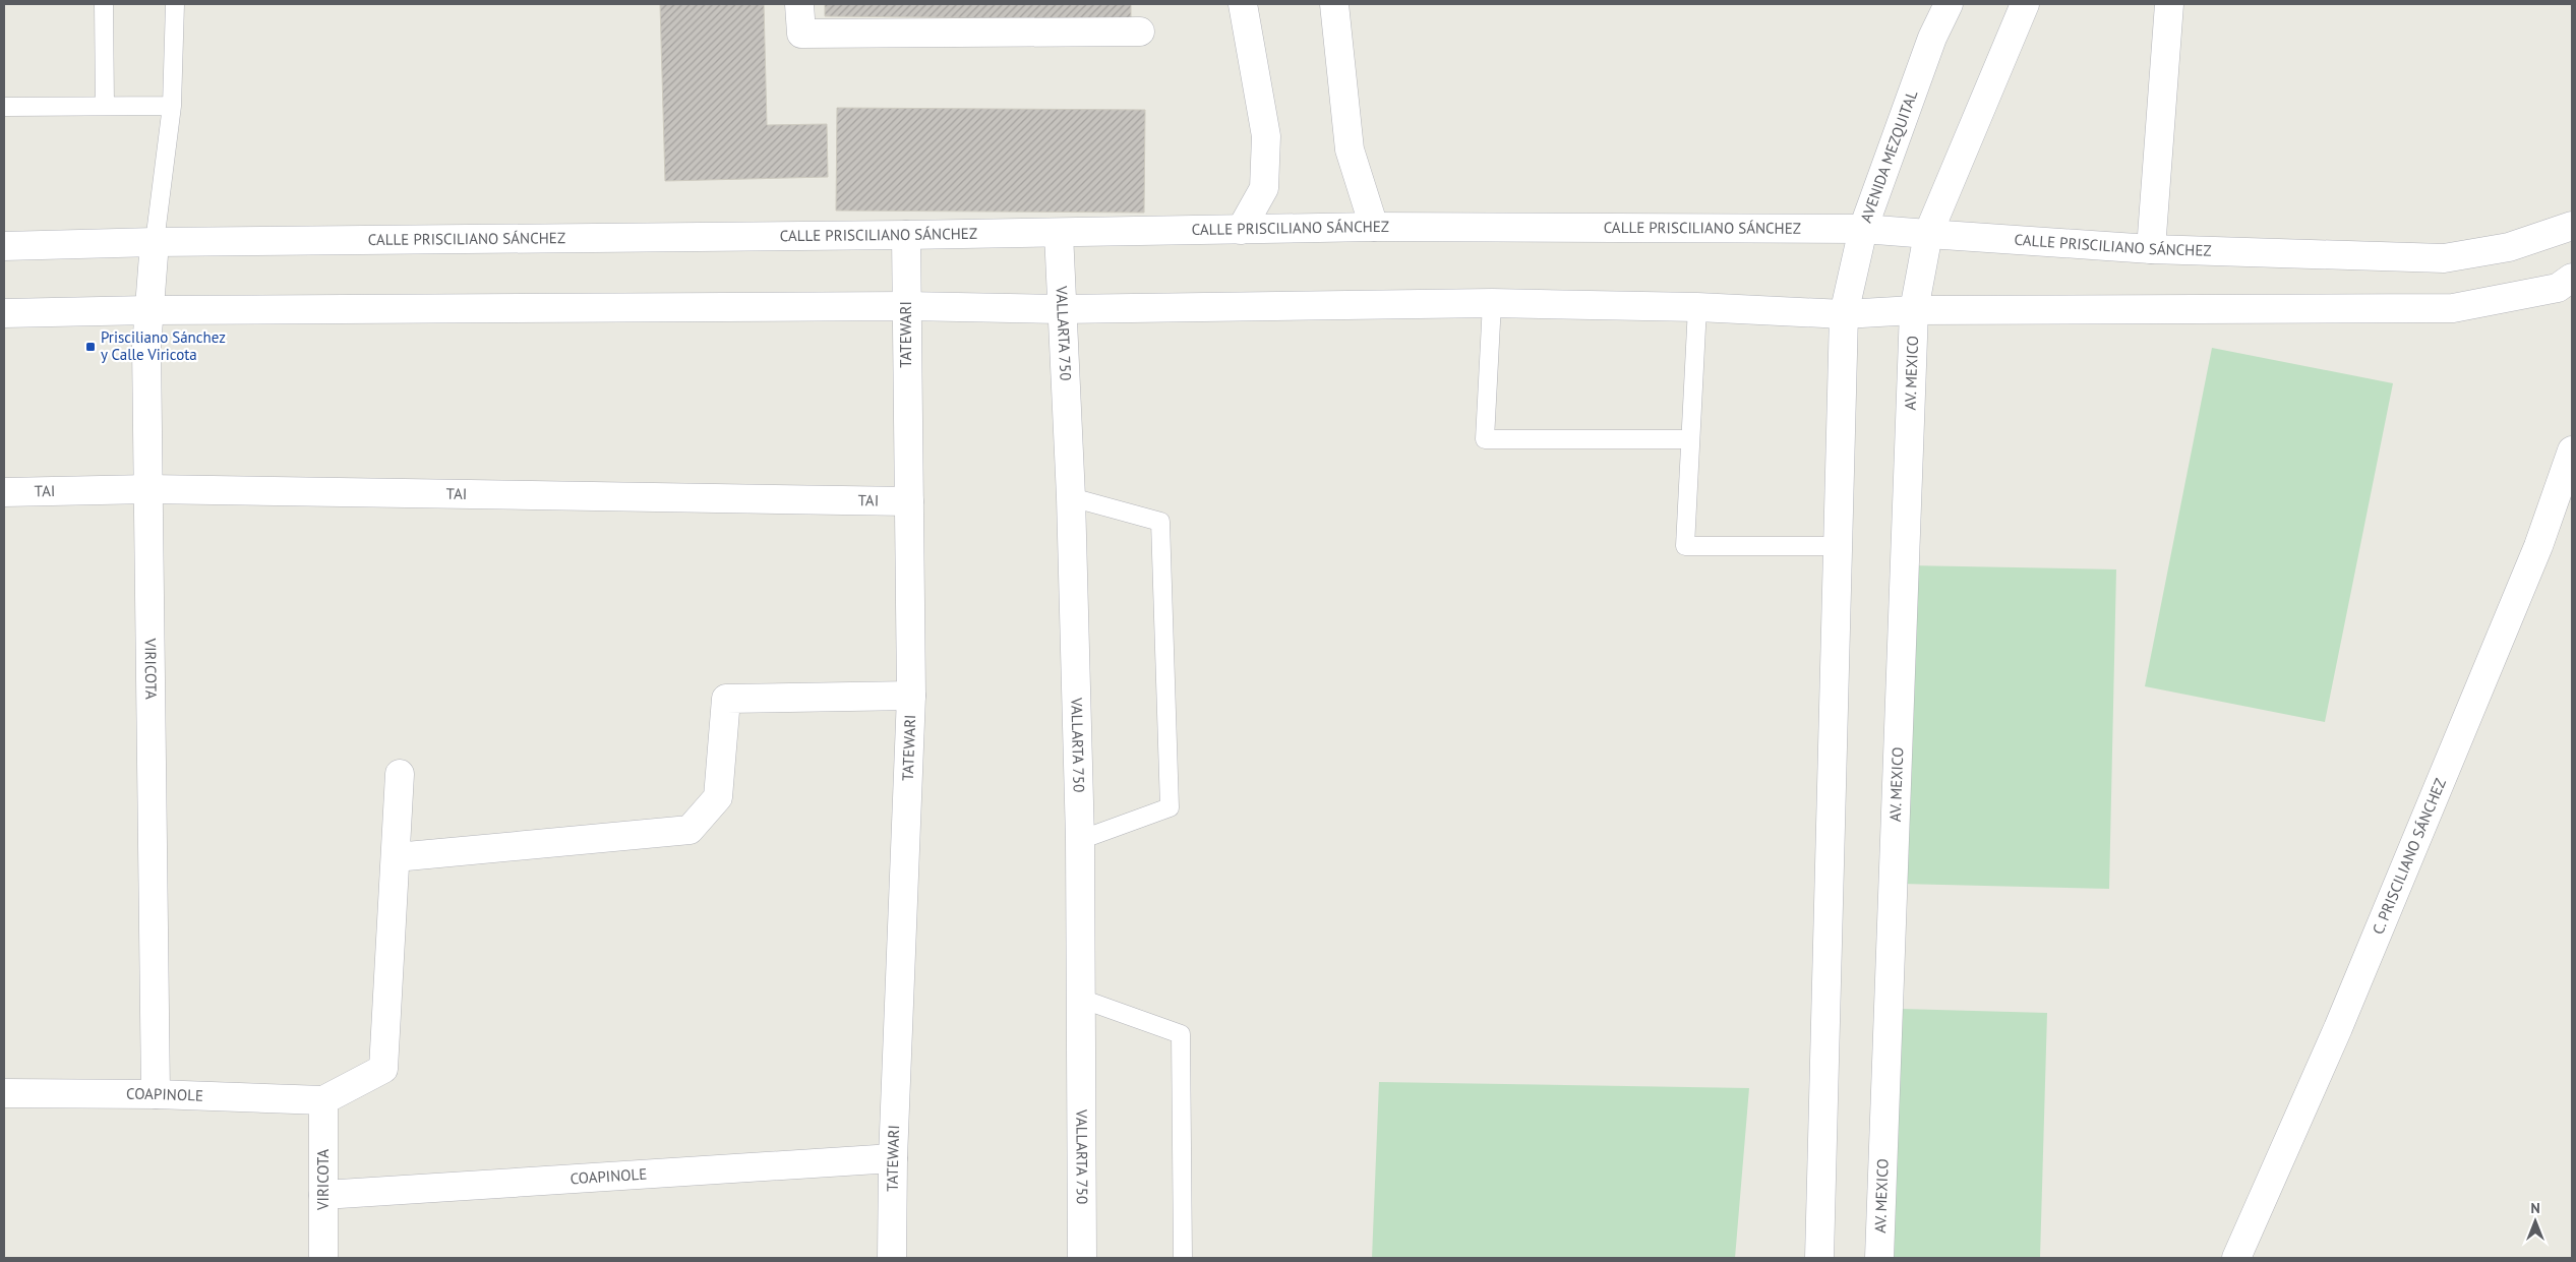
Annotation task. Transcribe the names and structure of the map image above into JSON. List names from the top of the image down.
{
  "streets": {
    "street": [
      "AVENIDA MEZQUITAL",
      "CALLE PRISCILIANO SÁNCHEZ",
      "VALLARTA 750",
      "TATEWARI",
      "AV. MEXICO",
      "TAI",
      "VIRICOTA",
      "C. PRISCILIANO SÁNCHEZ",
      "COAPINOLE"
    ]
  },
  "crossings": [
    ["AVENIDA MEZQUITAL", "CALLE PRISCILIANO SÁNCHEZ"],
    ["CALLE PRISCILIANO SÁNCHEZ", "VALLARTA 750"],
    ["CALLE PRISCILIANO SÁNCHEZ", "TATEWARI"],
    ["CALLE PRISCILIANO SÁNCHEZ", "VIRICOTA"],
    ["TATEWARI", "TAI"],
    ["TATEWARI", "COAPINOLE"],
    ["TAI", "VIRICOTA"],
    ["VIRICOTA", "COAPINOLE"]
  ],
  "places": {
    "transit": ["Prisciliano Sánchez y Calle Viricota"]
  },
  "north": "top"
}
